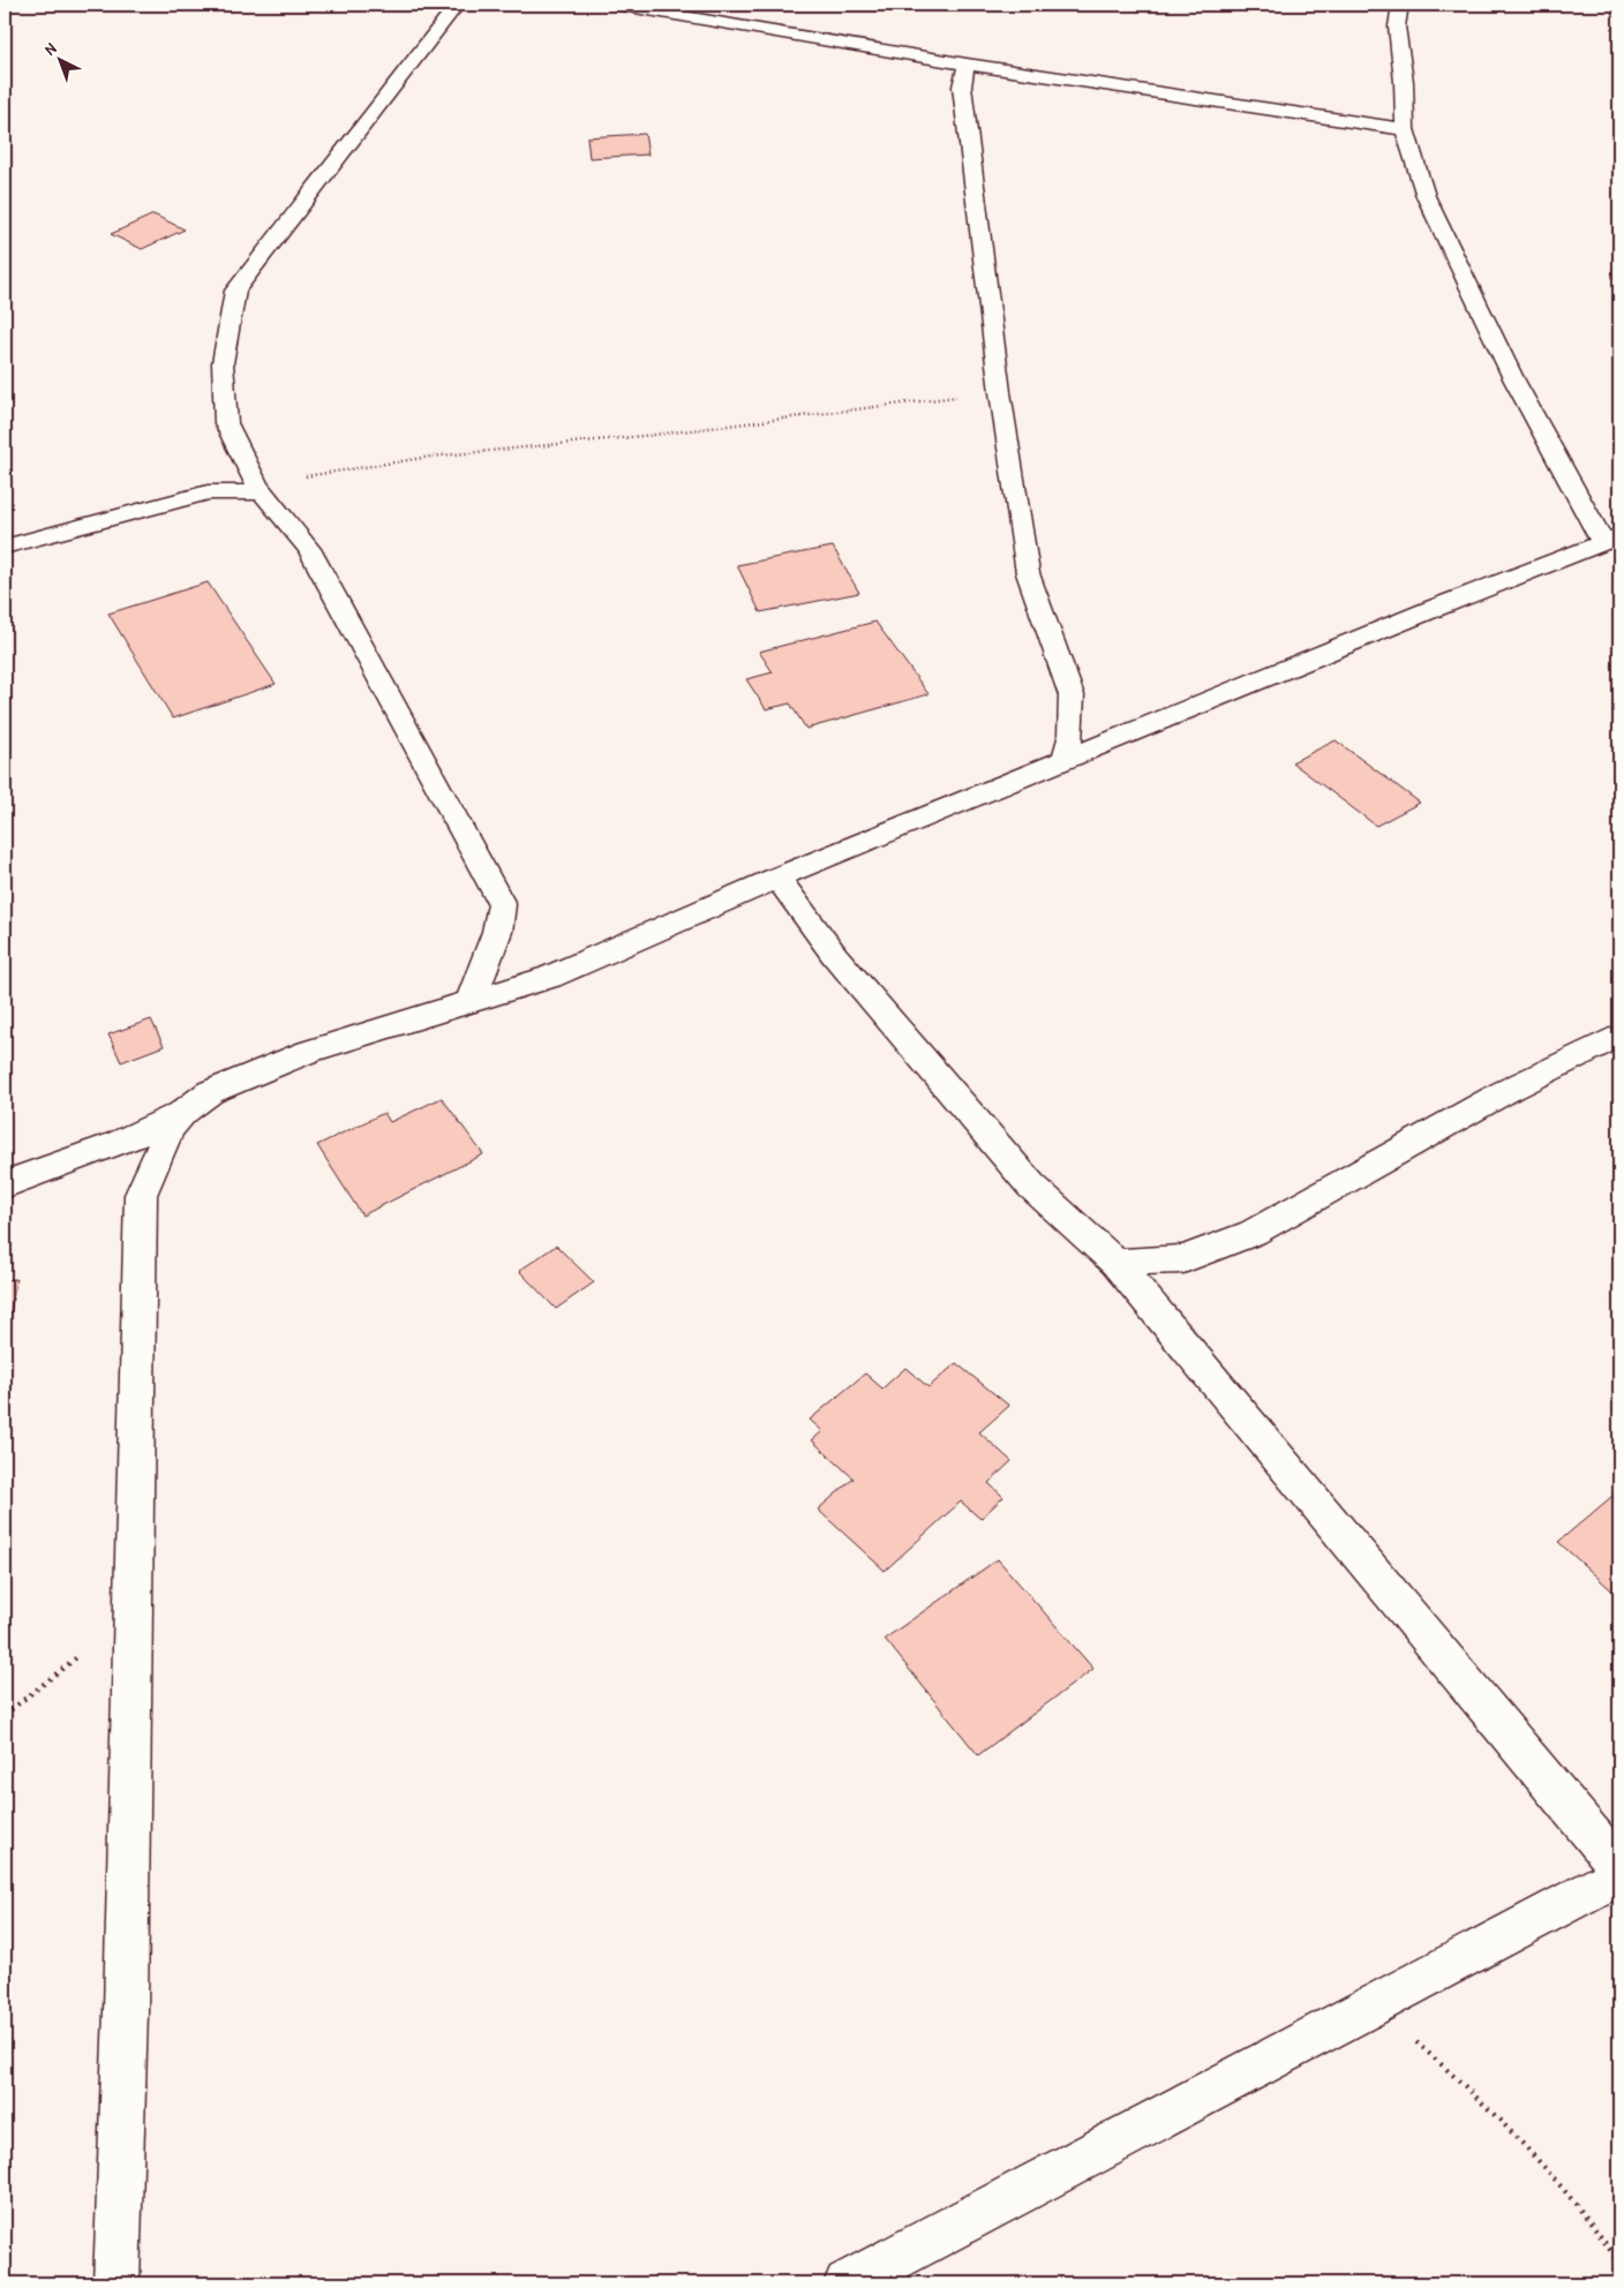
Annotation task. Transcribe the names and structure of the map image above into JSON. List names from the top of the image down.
{
  "north": "top left"
}
